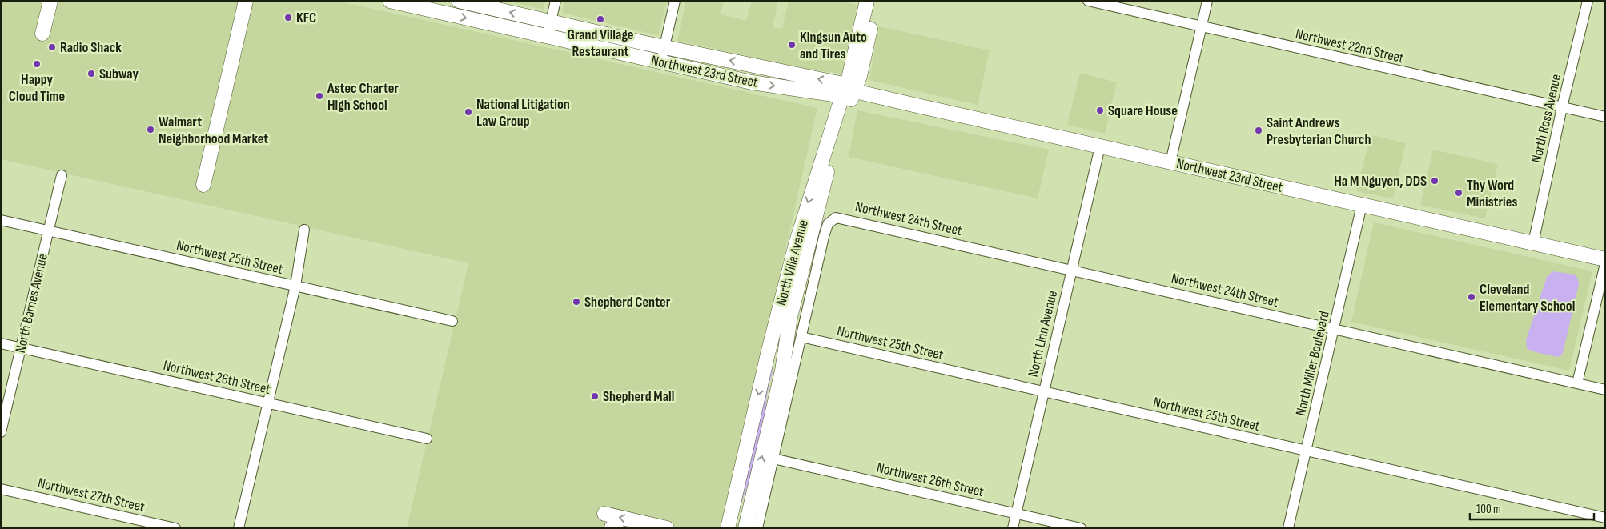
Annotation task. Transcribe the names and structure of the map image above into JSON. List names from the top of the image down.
{
  "streets": {
    "main road": ["Northwest 23rd Street", "North Villa Avenue"],
    "street": [
      "Northwest 22nd Street",
      "North Ross Avenue",
      "Northwest 24th Street",
      "Northwest 25th Street",
      "North Barnes Avenue",
      "North Linn Avenue",
      "North Miller Boulevard",
      "Northwest 26th Street",
      "Northwest 27th Street"
    ]
  },
  "crossings": [
    ["Northwest 22nd Street", "North Ross Avenue"],
    ["Northwest 23rd Street", "North Ross Avenue"],
    ["Northwest 23rd Street", "North Villa Avenue"],
    ["Northwest 23rd Street", "North Linn Avenue"],
    ["Northwest 23rd Street", "North Miller Boulevard"],
    ["Northwest 24th Street", "North Villa Avenue"],
    ["Northwest 24th Street", "North Linn Avenue"],
    ["Northwest 24th Street", "North Miller Boulevard"],
    ["Northwest 25th Street", "North Villa Avenue"],
    ["Northwest 25th Street", "North Barnes Avenue"],
    ["Northwest 25th Street", "North Linn Avenue"],
    ["Northwest 25th Street", "North Miller Boulevard"],
    ["North Villa Avenue", "Northwest 26th Street"],
    ["North Barnes Avenue", "Northwest 26th Street"],
    ["North Linn Avenue", "Northwest 26th Street"]
  ],
  "places": [
    "KFC",
    "Grand Village Restaurant",
    "Kingsun Auto and Tires",
    "Radio Shack",
    "Happy Cloud Time",
    "Subway",
    "Astec Charter High School",
    "Square House",
    "National Litigation Law Group",
    "Walmart Neighborhood Market",
    "Saint Andrews Presbyterian Church",
    "Ha M Nguyen, DDS",
    "Thy Word Ministries",
    "Cleveland Elementary School",
    "Shepherd Center",
    "Shepherd Mall"
  ],
  "scale_bar": "100 m"
}
